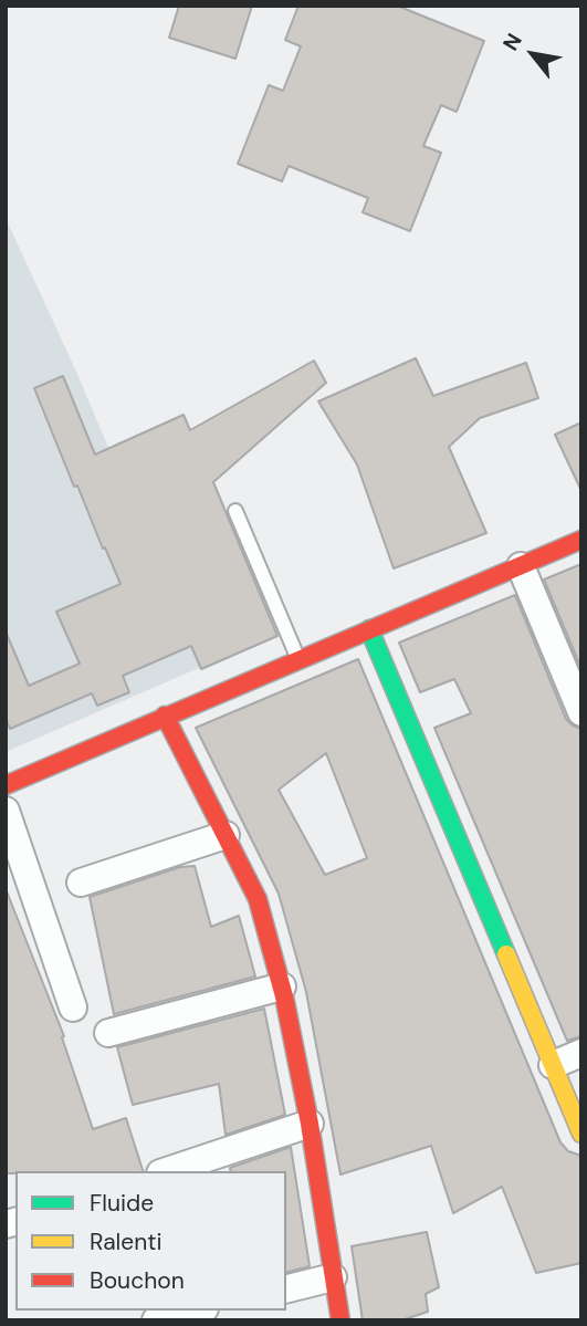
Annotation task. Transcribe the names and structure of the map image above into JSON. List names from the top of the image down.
{
  "legend": ["Fluide", "Ralenti", "Bouchon"],
  "north": "top left"
}
